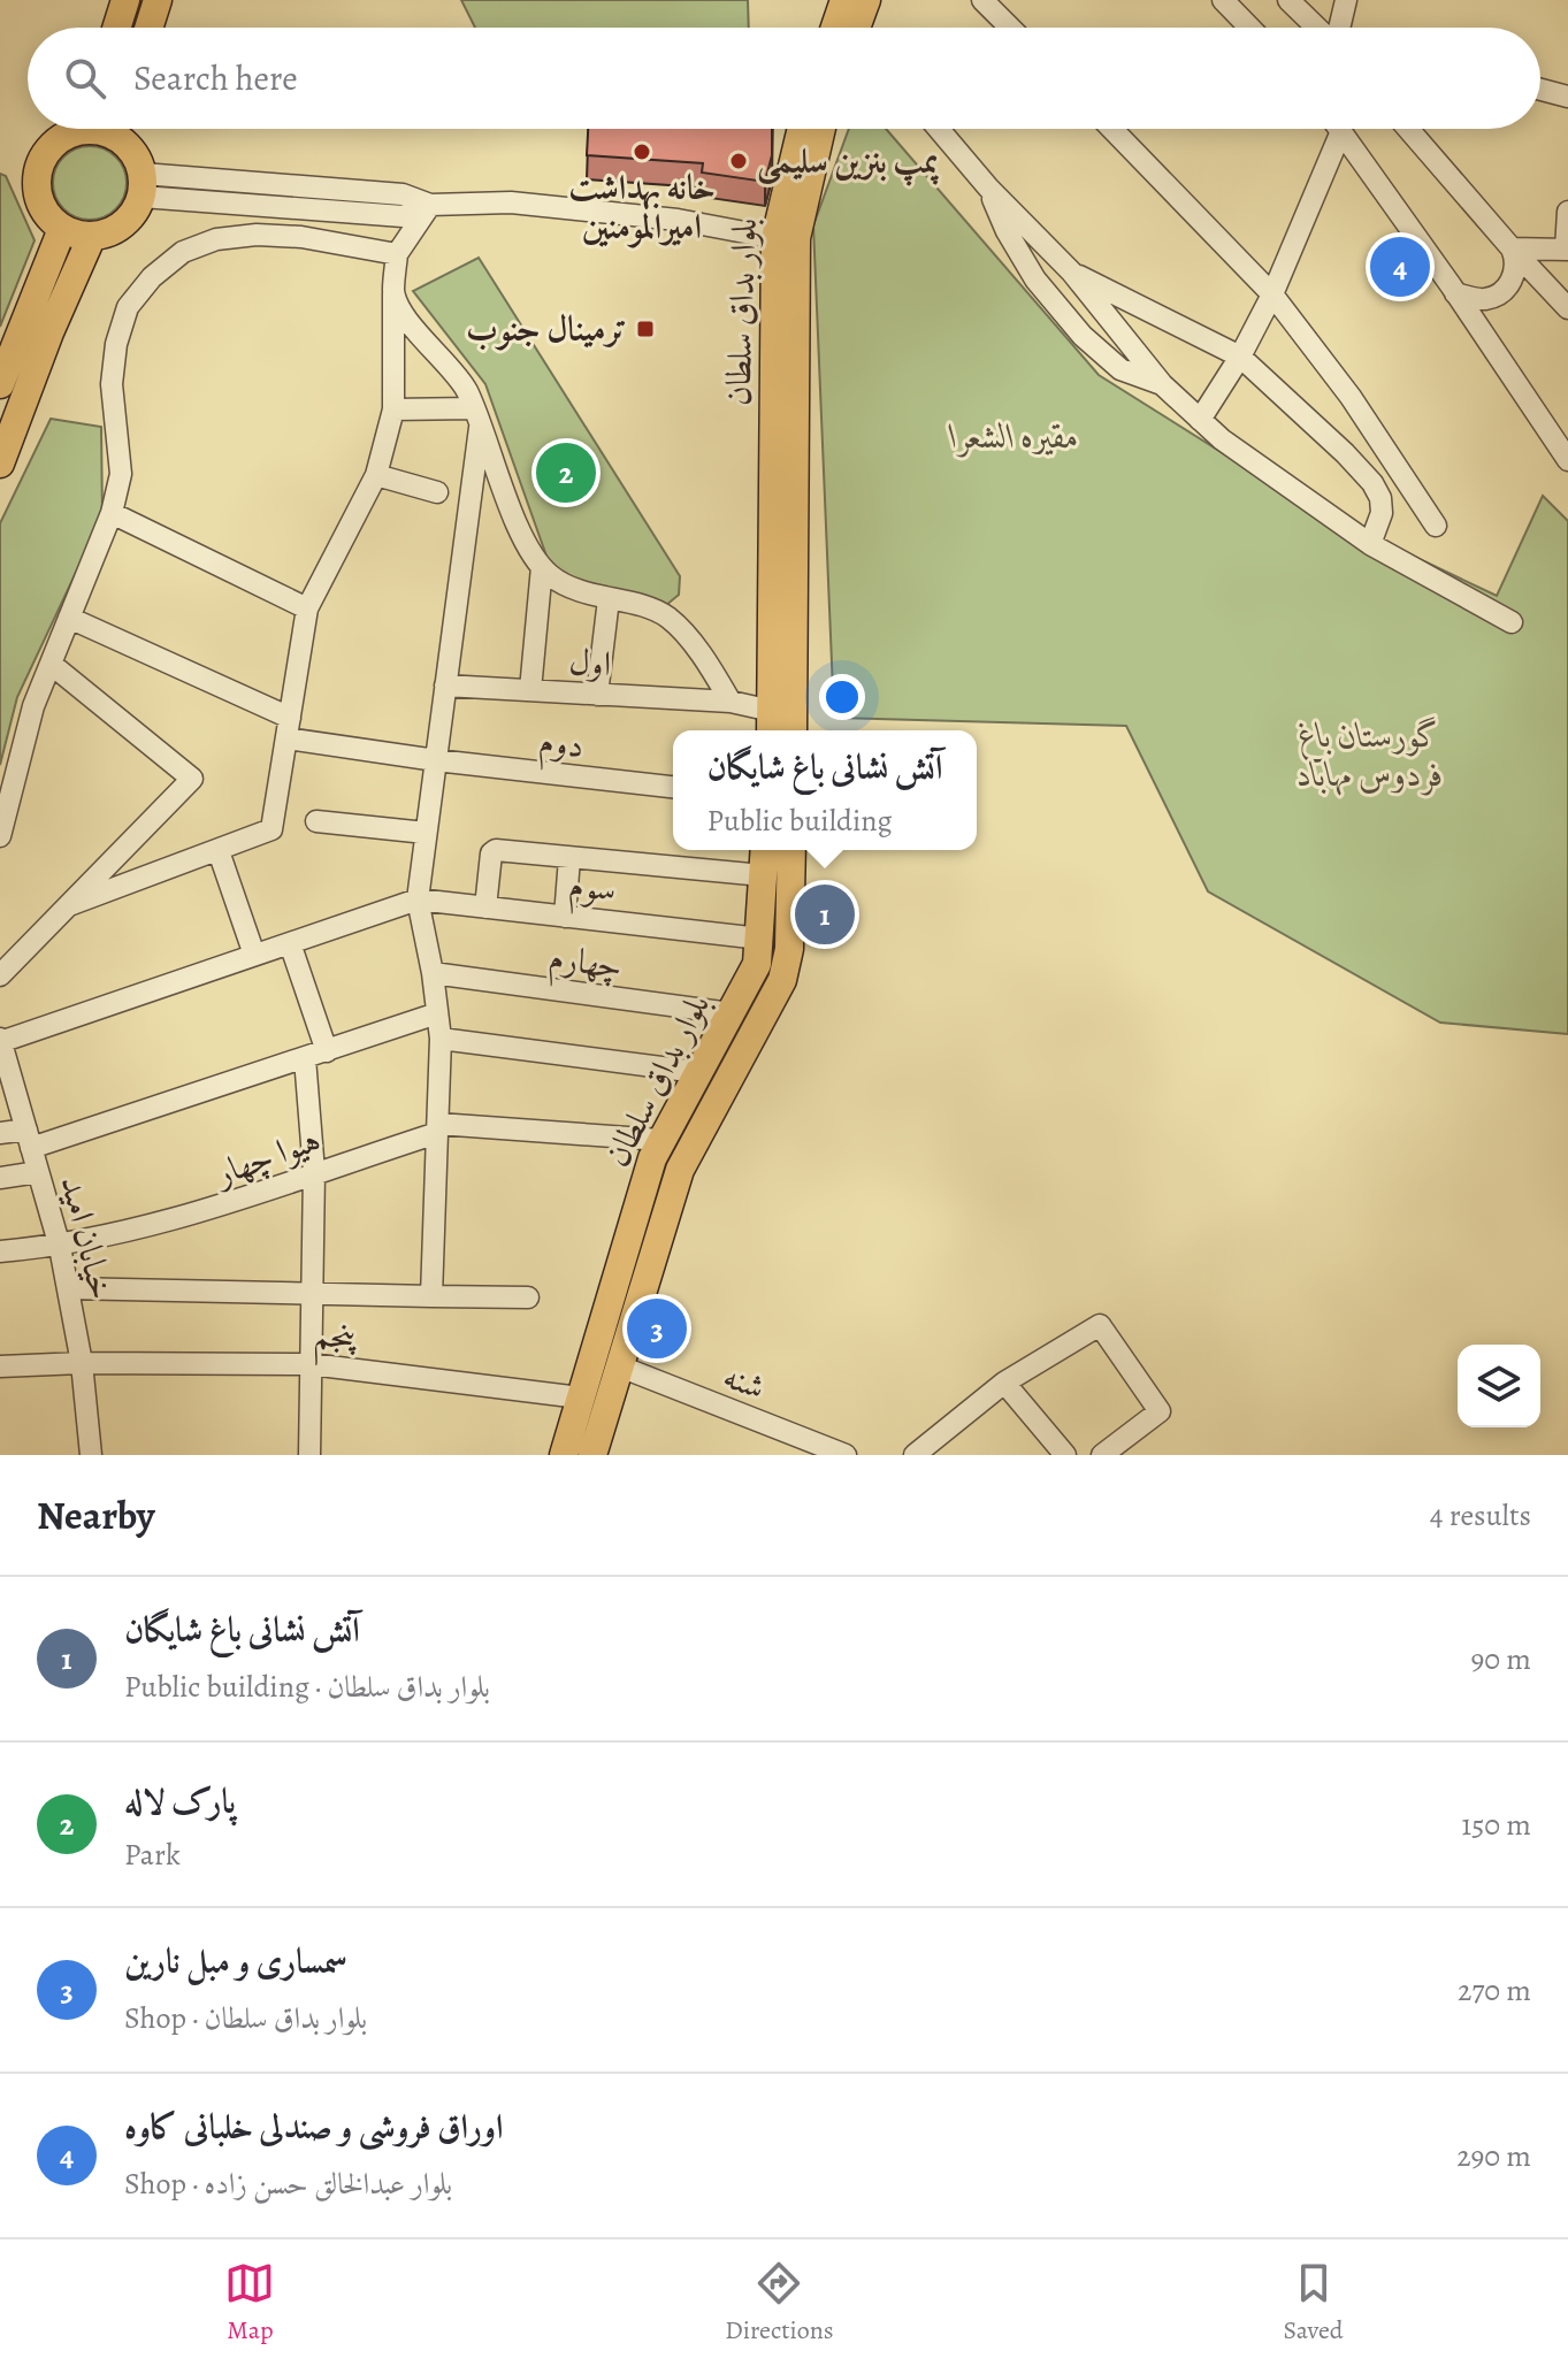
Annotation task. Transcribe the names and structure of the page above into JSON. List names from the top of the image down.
{
  "streets": {
    "main road": ["بلوار بداق سلطان"],
    "street": [
      "اول",
      "دوم",
      "سوم",
      "چهارم",
      "هیوا چهار",
      "خیابان امید",
      "پنجم",
      "شنه"
    ]
  },
  "crossings": [
    ["بلوار بداق سلطان", "اول"],
    ["بلوار بداق سلطان", "سوم"],
    ["بلوار بداق سلطان", "چهارم"],
    ["بلوار بداق سلطان", "پنجم"],
    ["بلوار بداق سلطان", "شنه"],
    ["هیوا چهار", "خیابان امید"],
    ["خیابان امید", "پنجم"]
  ],
  "parks": ["مقیره الشعرا", "گورستان باغ فردوس مهاباد"],
  "places": {
    "other": ["خانه بهداشت امیرالمومنین", "پمپ بنزین سلیمی"],
    "transit": ["ترمینال جنوب"]
  },
  "page": {
    "search": "Search here",
    "pins": [
      "4",
      "2",
      "1",
      "3"
    ],
    "popup": ["آتش نشانی باغ شایگان", "Public building"],
    "heading": ["Nearby", "4 results"],
    "list": [
      {
        "mark": "1",
        "name": "آتش نشانی باغ شایگان",
        "note": "Public building · بلوار بداق سلطان",
        "value": "90 m"
      },
      {
        "mark": "2",
        "name": "پارک لاله",
        "note": "Park",
        "value": "150 m"
      },
      {
        "mark": "3",
        "name": "سمساری و مبل نارین",
        "note": "Shop · بلوار بداق سلطان",
        "value": "270 m"
      },
      {
        "mark": "4",
        "name": "اوراق فروشی و صندلی خلبانی کاوه",
        "note": "Shop · بلوار عبدالخالق حسن زاده",
        "value": "290 m"
      }
    ],
    "nav": ["Map", "Directions", "Saved"]
  }
}
